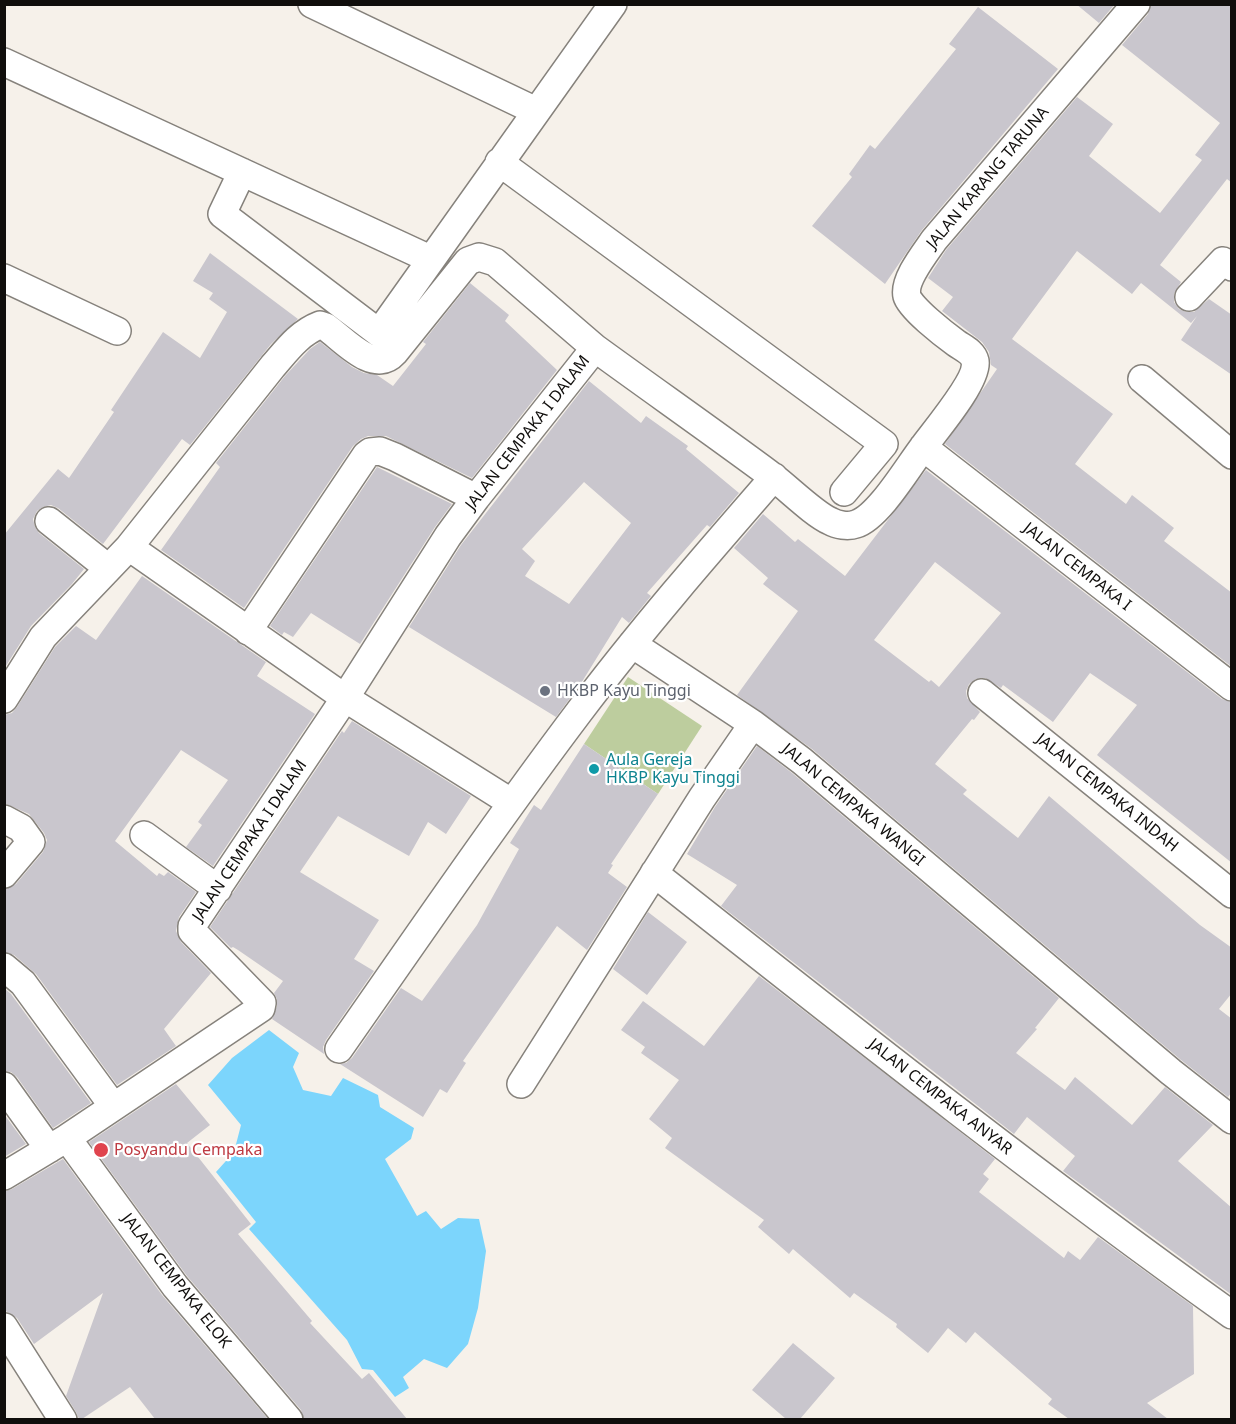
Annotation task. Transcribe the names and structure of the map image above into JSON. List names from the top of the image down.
{
  "streets": {
    "street": [
      "JALAN KARANG TARUNA",
      "JALAN CEMPAKA I DALAM",
      "JALAN CEMPAKA I",
      "JALAN CEMPAKA INDAH",
      "JALAN CEMPAKA WANGI",
      "JALAN CEMPAKA ANYAR",
      "JALAN CEMPAKA ELOK"
    ]
  },
  "crossings": [
    ["JALAN KARANG TARUNA", "JALAN CEMPAKA I DALAM"],
    ["JALAN KARANG TARUNA", "JALAN CEMPAKA I"]
  ],
  "places": ["HKBP Kayu Tinggi", "Aula Gereja HKBP Kayu Tinggi", "Posyandu Cempaka"]
}
